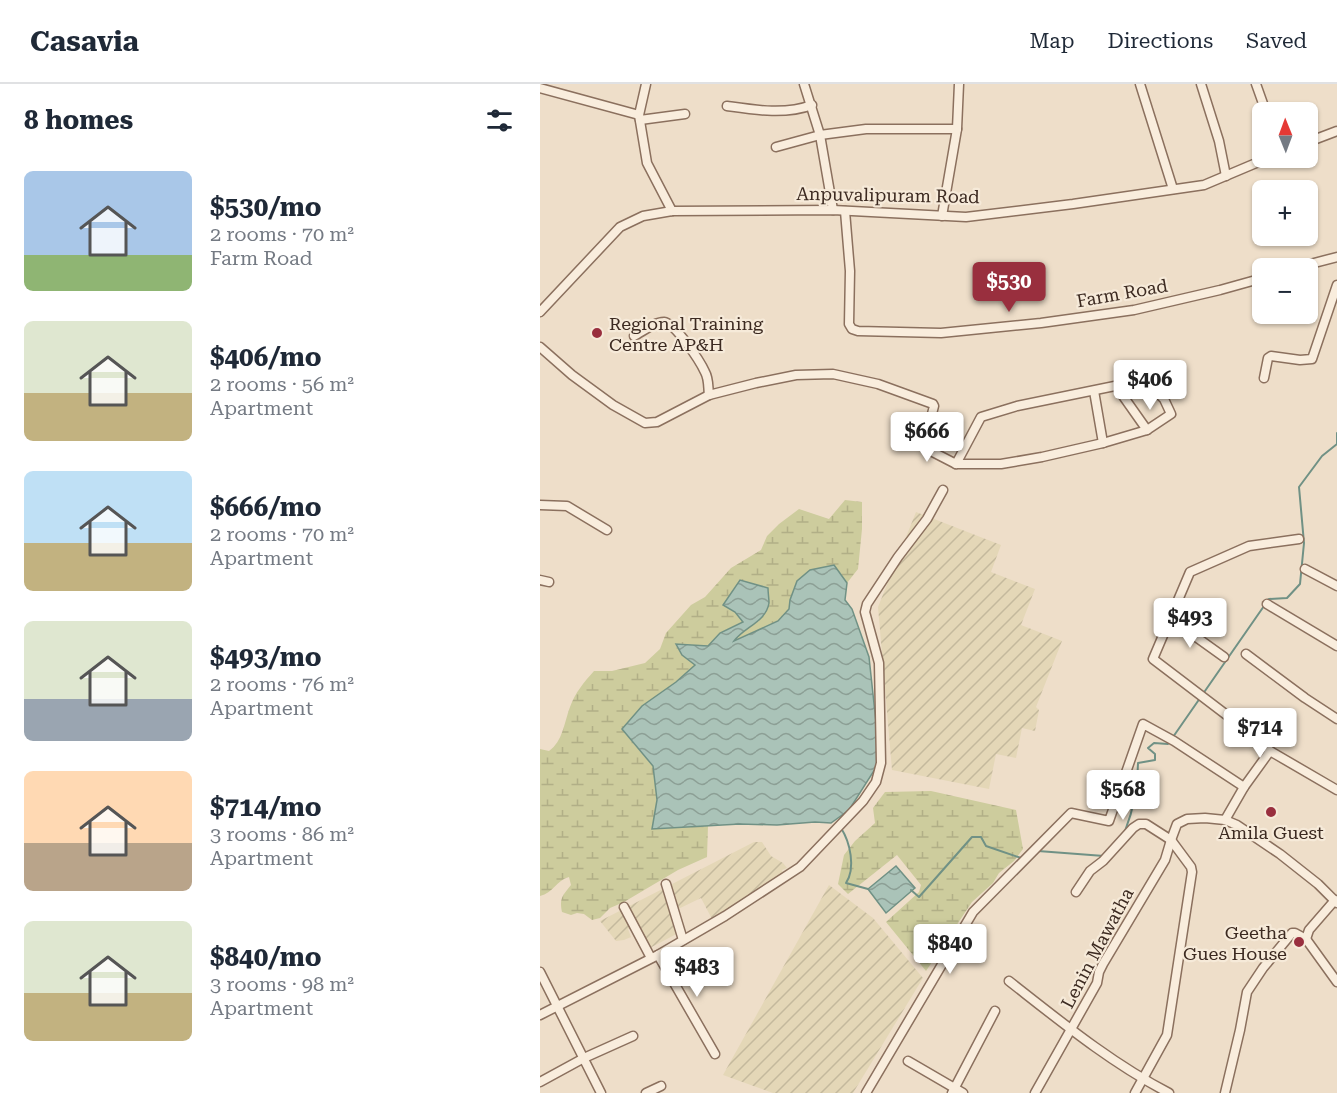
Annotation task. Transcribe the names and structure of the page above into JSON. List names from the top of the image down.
{
  "streets": {
    "street": ["Anpuvalipuram Road", "Farm Road", "Lenin Mawatha"]
  },
  "crossings": [
    ["Anpuvalipuram Road", "Farm Road"]
  ],
  "places": ["Regional Training Centre AP&H", "Amila Guest", "Geetha Gues House"],
  "north": "top",
  "page": {
    "header": "Casavia",
    "nav": ["Map", "Directions", "Saved"],
    "heading": "8 homes",
    "map_buttons": ["+", "−"],
    "list": [
      {
        "name": "$530/mo",
        "note": "2 rooms · 70 m² · Farm Road"
      },
      {
        "name": "$406/mo",
        "note": "2 rooms · 56 m² · Apartment"
      },
      {
        "name": "$666/mo",
        "note": "2 rooms · 70 m² · Apartment"
      },
      {
        "name": "$493/mo",
        "note": "2 rooms · 76 m² · Apartment"
      },
      {
        "name": "$714/mo",
        "note": "3 rooms · 86 m² · Apartment"
      },
      {
        "name": "$840/mo",
        "note": "3 rooms · 98 m² · Apartment"
      }
    ],
    "price": [
      "$530",
      "$406",
      "$666",
      "$493",
      "$714",
      "$568",
      "$840",
      "$483"
    ]
  }
}
